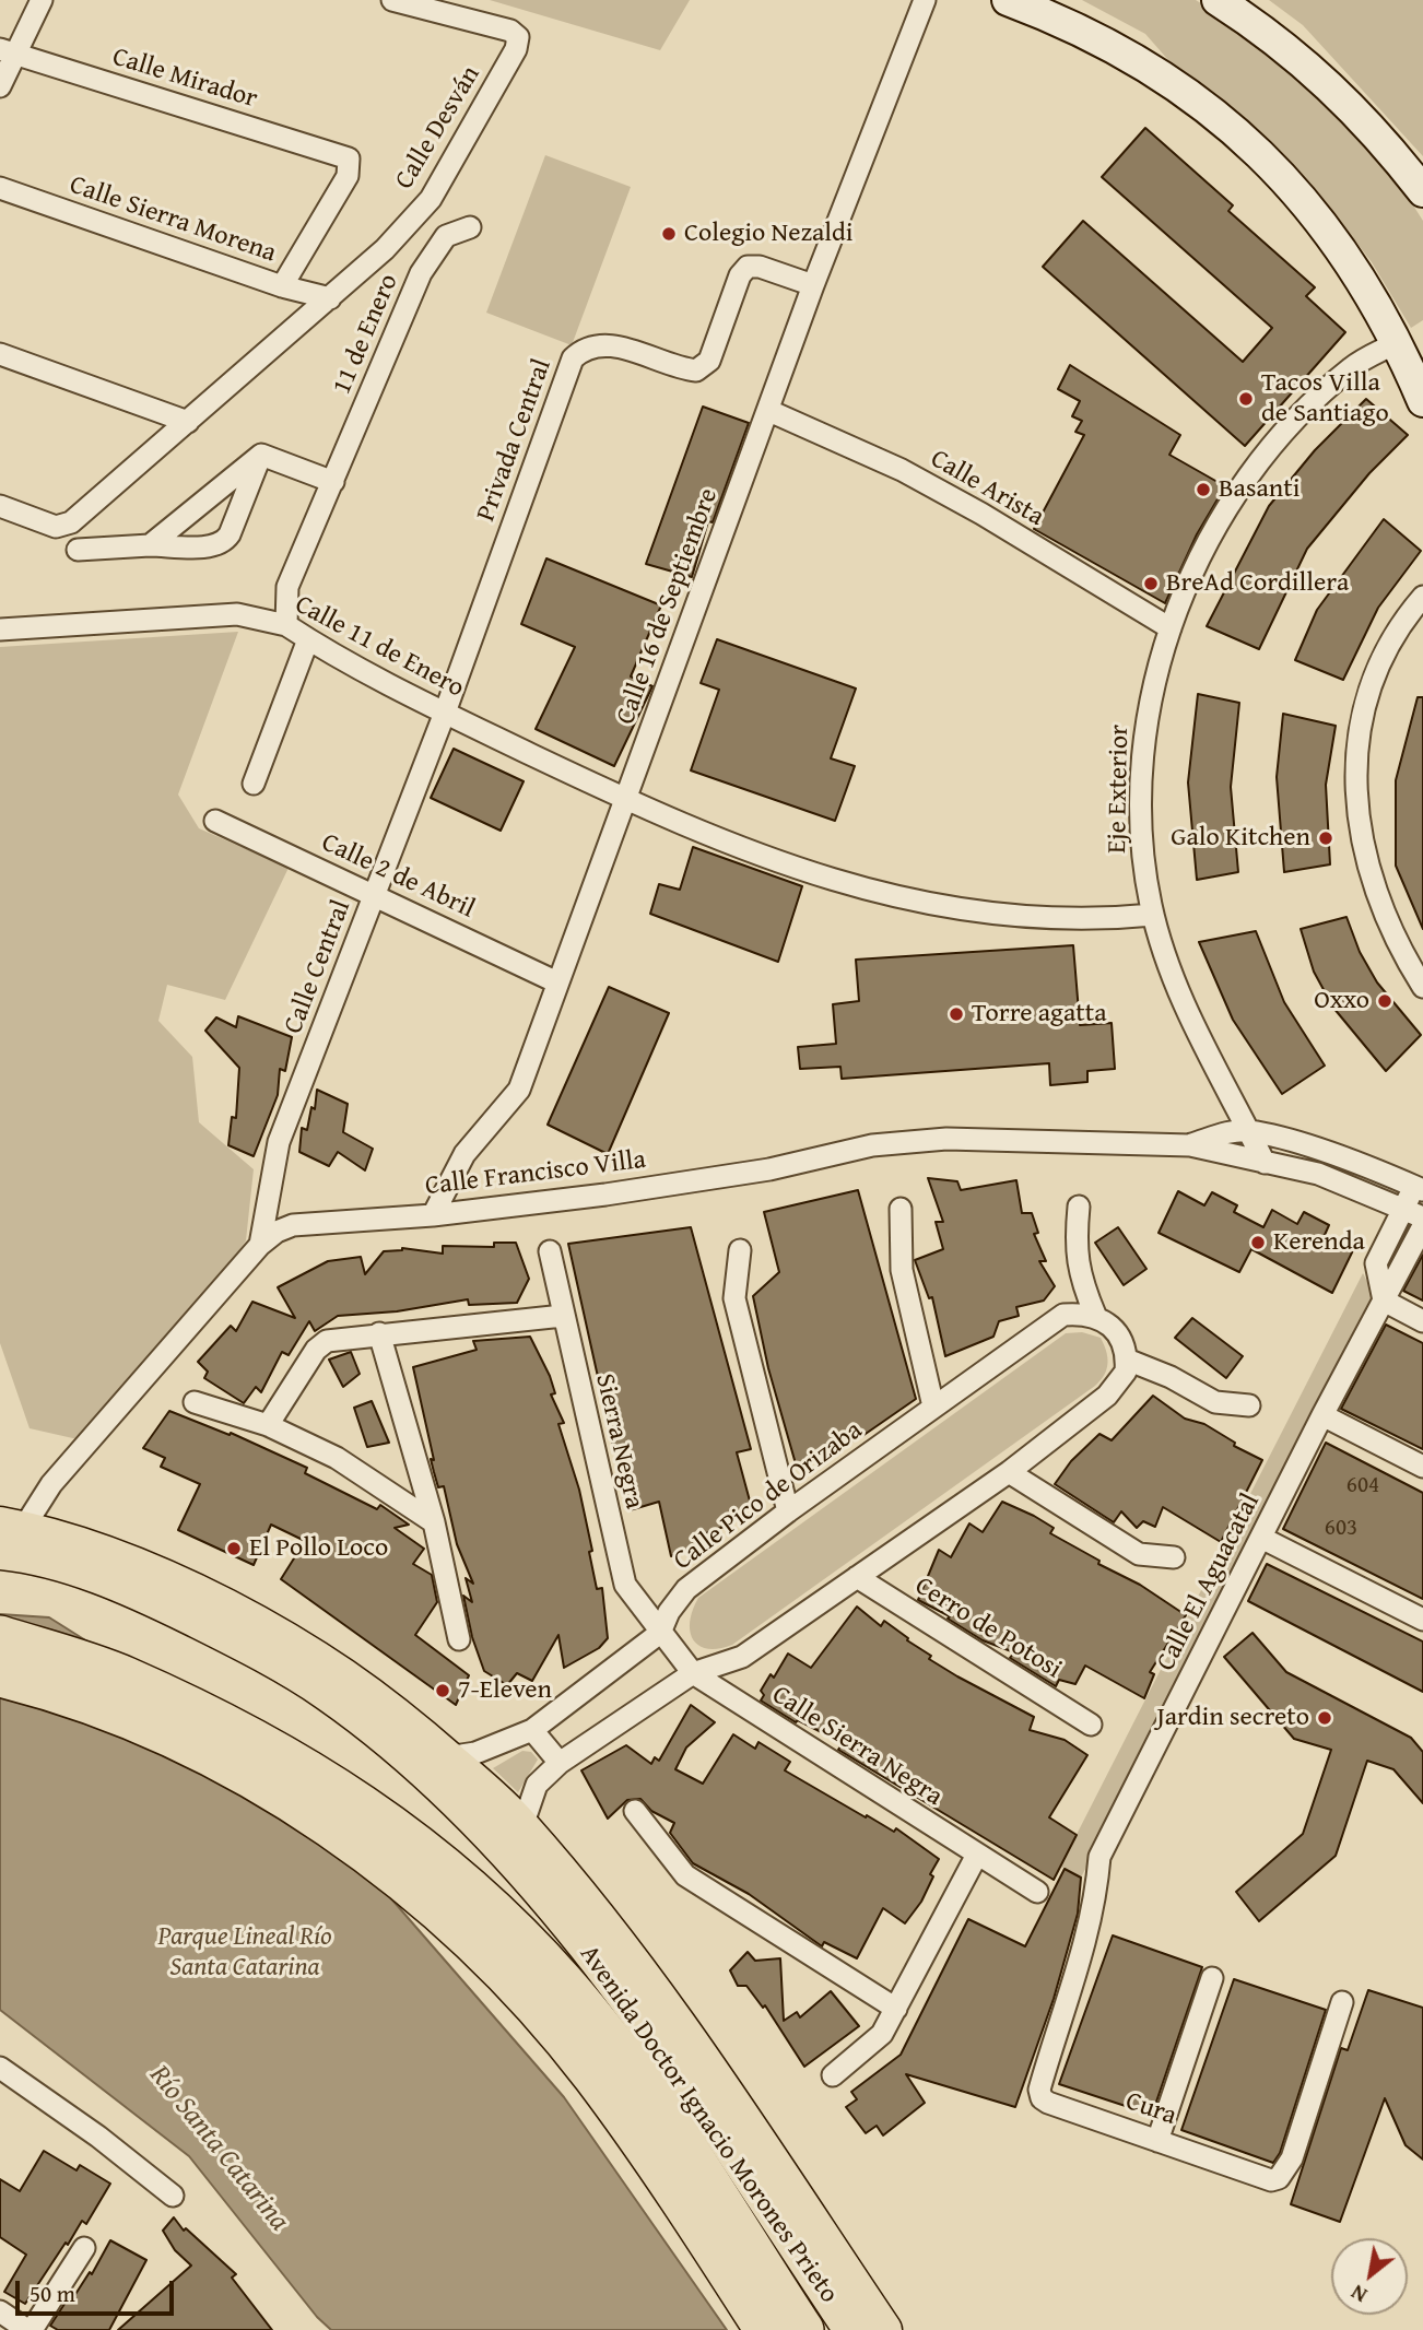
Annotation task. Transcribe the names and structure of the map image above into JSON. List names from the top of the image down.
{
  "streets": {
    "main road": ["Avenida Doctor Ignacio Morones Prieto"],
    "street": [
      "Calle Mirador",
      "Calle Desván",
      "Calle Sierra Morena",
      "11 de Enero",
      "Privada Central",
      "Calle Arista",
      "Calle 16 de Septiembre",
      "Calle 11 de Enero",
      "Eje Exterior",
      "Calle 2 de Abril",
      "Calle Central",
      "Calle Francisco Villa",
      "Sierra Negra",
      "Calle Pico de Orizaba",
      "Calle El Aguacatal",
      "Cerro de Potosi",
      "Calle Sierra Negra",
      "Cura"
    ]
  },
  "crossings": [
    ["Calle Mirador", "Calle Sierra Morena"],
    ["Calle Desván", "Calle Sierra Morena"],
    ["11 de Enero", "Calle 11 de Enero"],
    ["Privada Central", "Calle 16 de Septiembre"],
    ["Privada Central", "Calle 11 de Enero"],
    ["Privada Central", "Calle Central"],
    ["Calle Arista", "Calle 16 de Septiembre"],
    ["Calle Arista", "Eje Exterior"],
    ["Calle 16 de Septiembre", "Calle 11 de Enero"],
    ["Calle 16 de Septiembre", "Calle 2 de Abril"],
    ["Calle 16 de Septiembre", "Calle Francisco Villa"],
    ["Calle 11 de Enero", "Eje Exterior"],
    ["Calle 11 de Enero", "Calle Central"],
    ["Eje Exterior", "Calle Francisco Villa"],
    ["Calle 2 de Abril", "Calle Central"],
    ["Calle Central", "Calle Francisco Villa"],
    ["Calle Francisco Villa", "Avenida Doctor Ignacio Morones Prieto"],
    ["Sierra Negra", "Calle Pico de Orizaba"],
    ["Sierra Negra", "Calle Sierra Negra"],
    ["Calle Pico de Orizaba", "Calle Sierra Negra"],
    ["Calle Pico de Orizaba", "Avenida Doctor Ignacio Morones Prieto"],
    ["Calle El Aguacatal", "Cura"]
  ],
  "water": ["Río Santa Catarina"],
  "parks": ["Parque Lineal Río Santa Catarina"],
  "places": [
    "Colegio Nezaldi",
    "Tacos Villa de Santiago",
    "Basanti",
    "BreAd Cordillera",
    "Galo Kitchen",
    "Oxxo",
    "Torre agatta",
    "Kerenda",
    "El Pollo Loco",
    "7-Eleven",
    "Jardin secreto"
  ],
  "house_numbers": ["604", "603"],
  "scale_bar": "50 m",
  "north": "bottom left"
}
